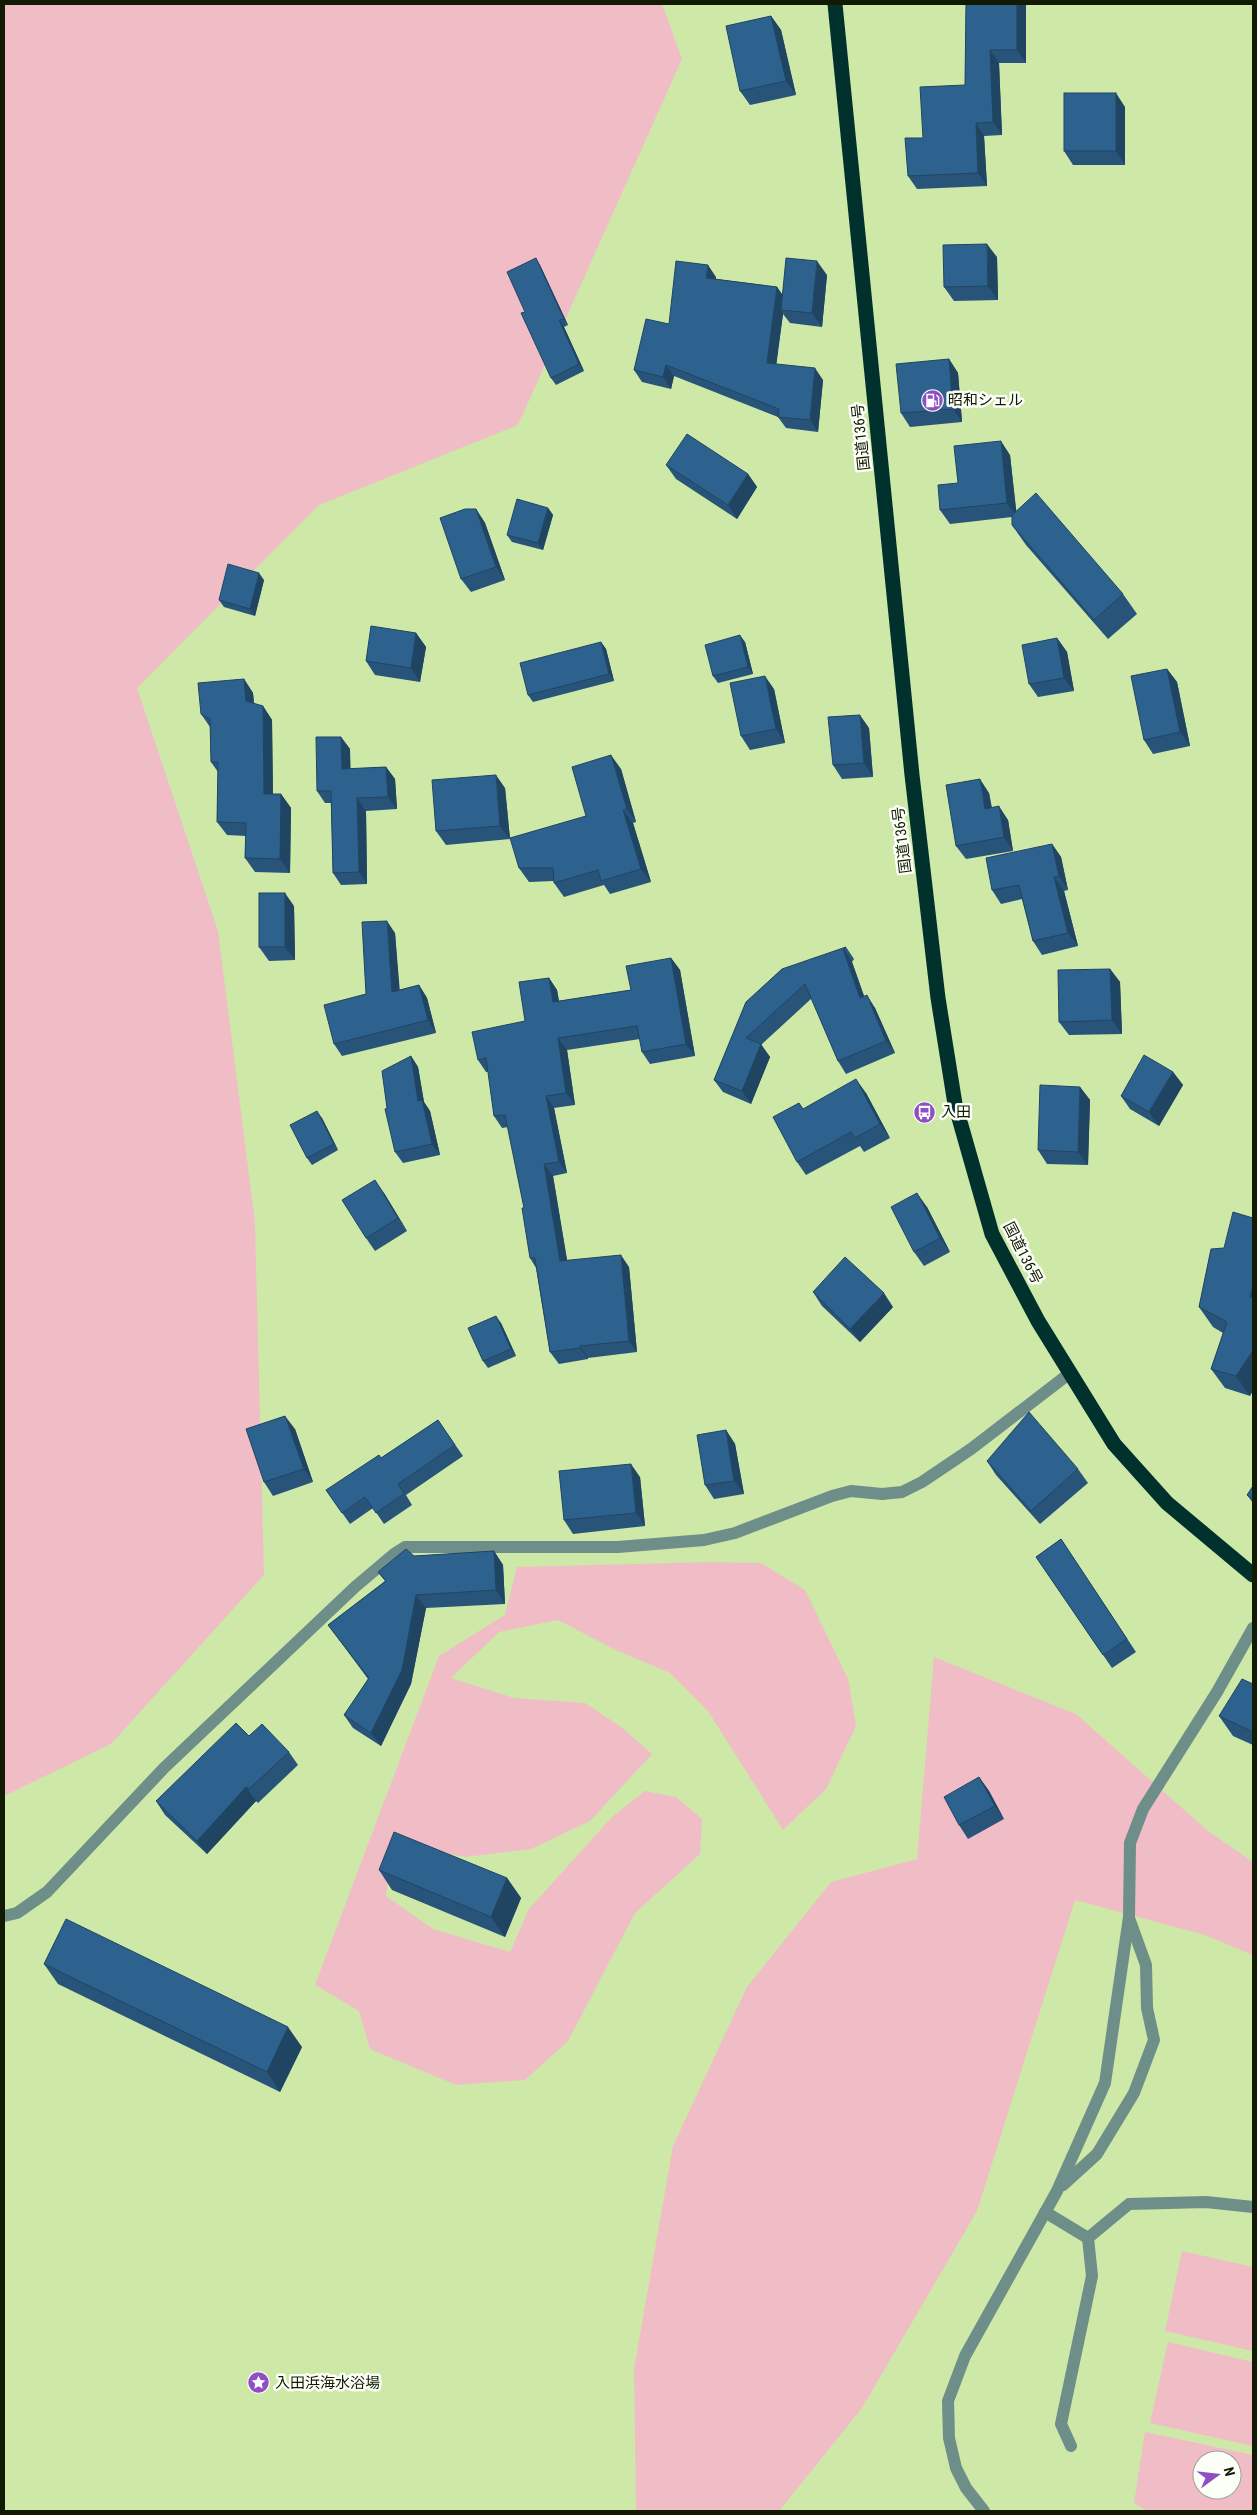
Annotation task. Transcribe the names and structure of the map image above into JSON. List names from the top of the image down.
{
  "streets": {
    "highway": ["国道136号"]
  },
  "places": {
    "fuel station": ["昭和シェル"],
    "bus stop": ["入田"],
    "place": ["入田浜海水浴場"]
  },
  "north": "right"
}
